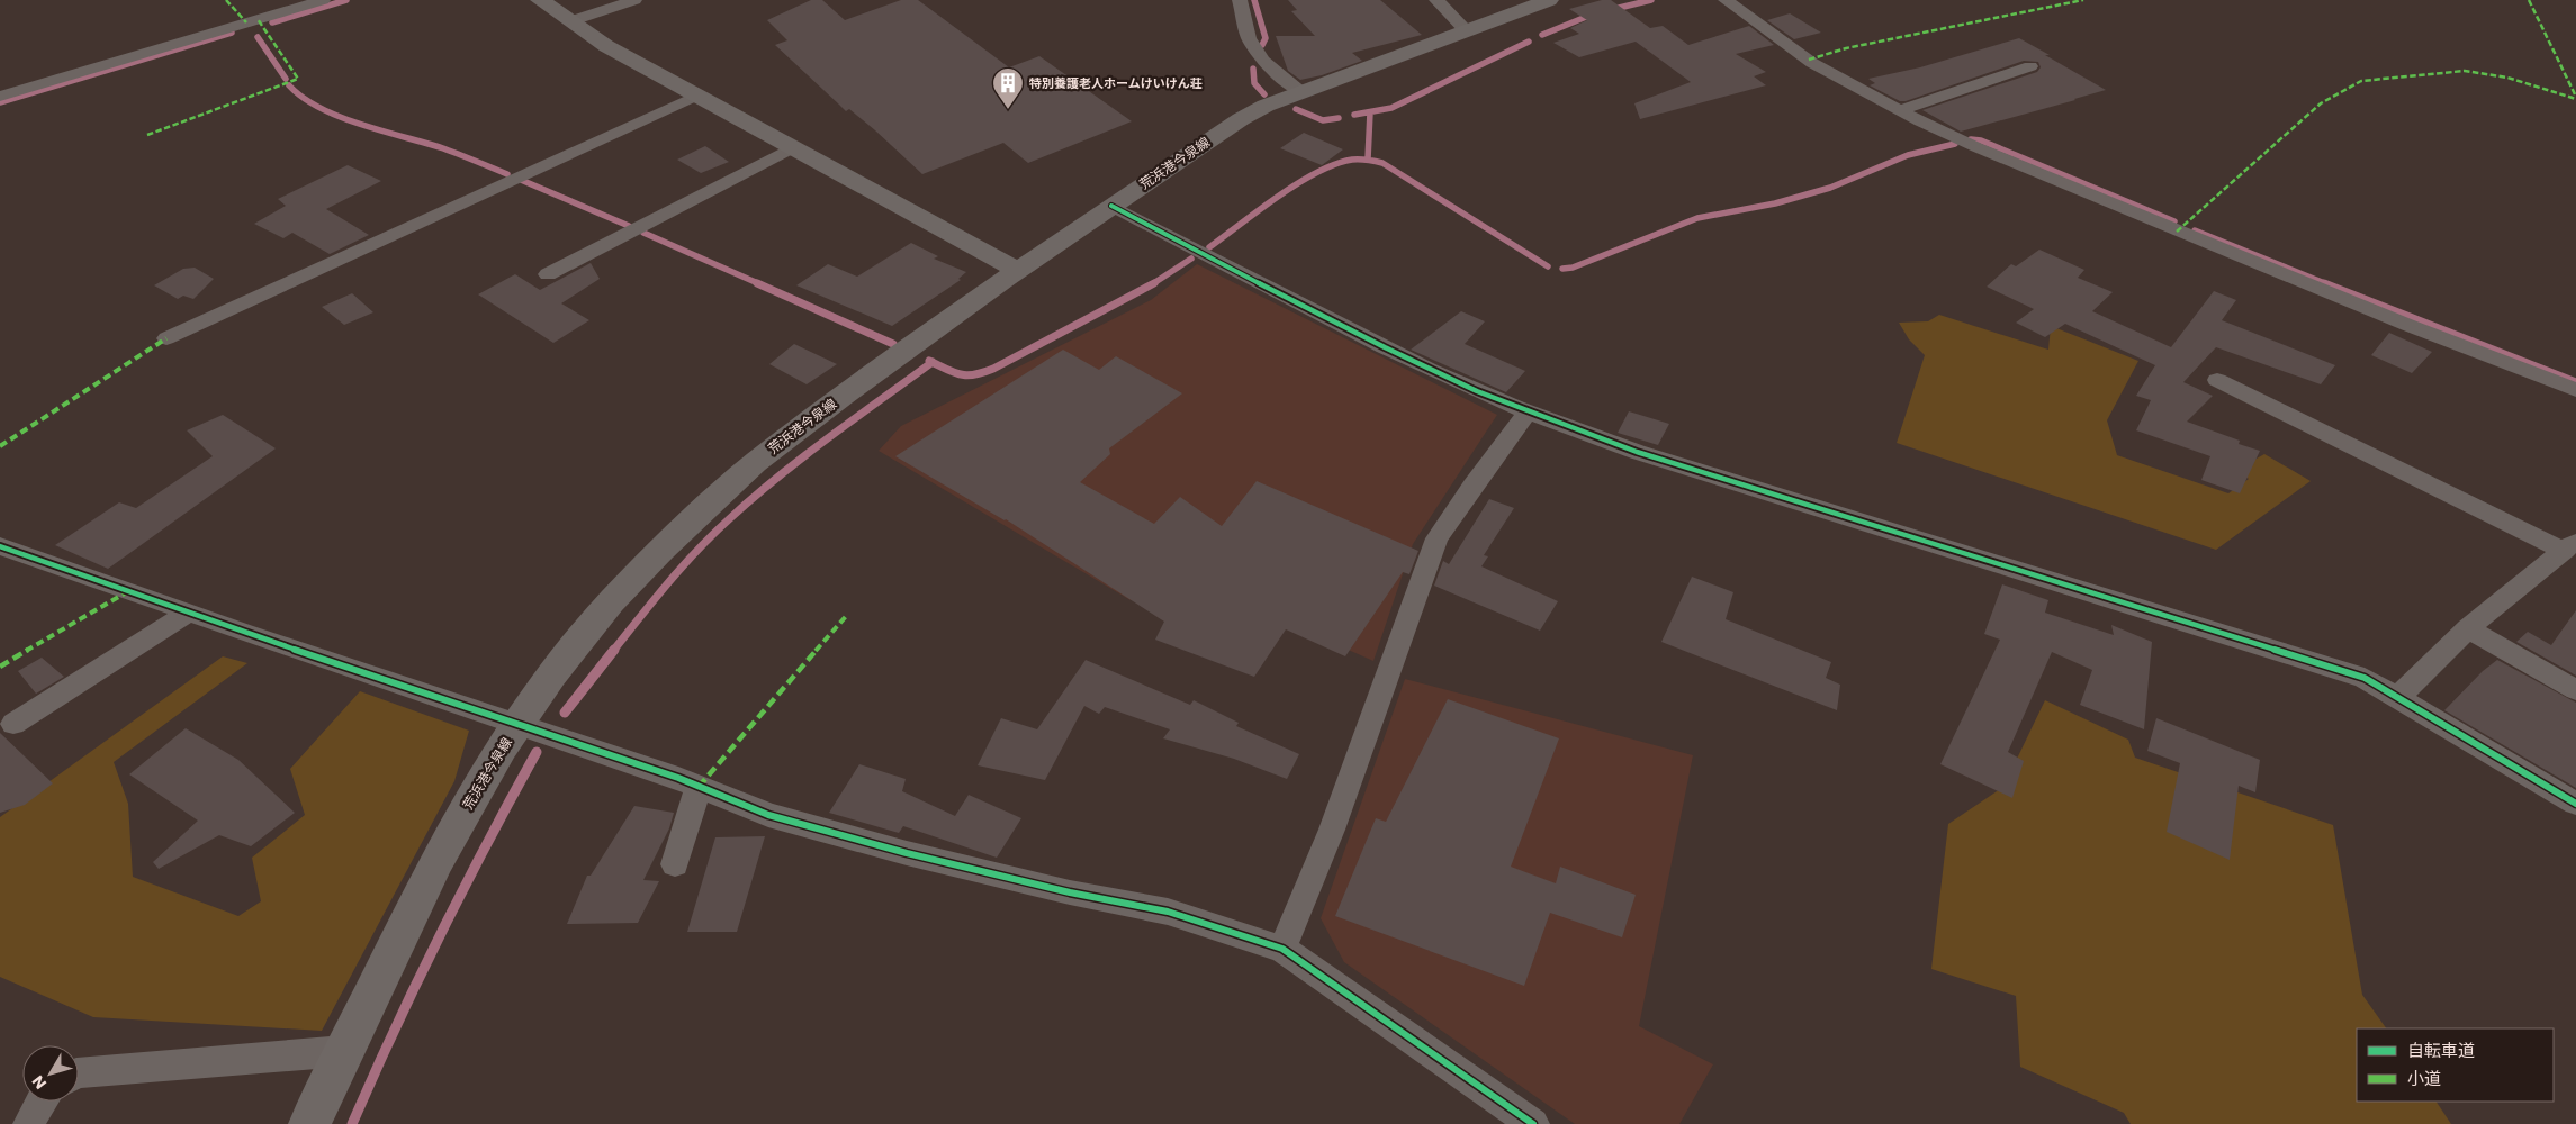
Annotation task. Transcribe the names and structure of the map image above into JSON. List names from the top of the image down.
{
  "streets": {
    "main road": ["荒浜港今泉線"]
  },
  "places": {
    "building": ["特別養護老人ホームけいけん荘"]
  },
  "legend": ["自転車道", "小道"],
  "north": "bottom left"
}
